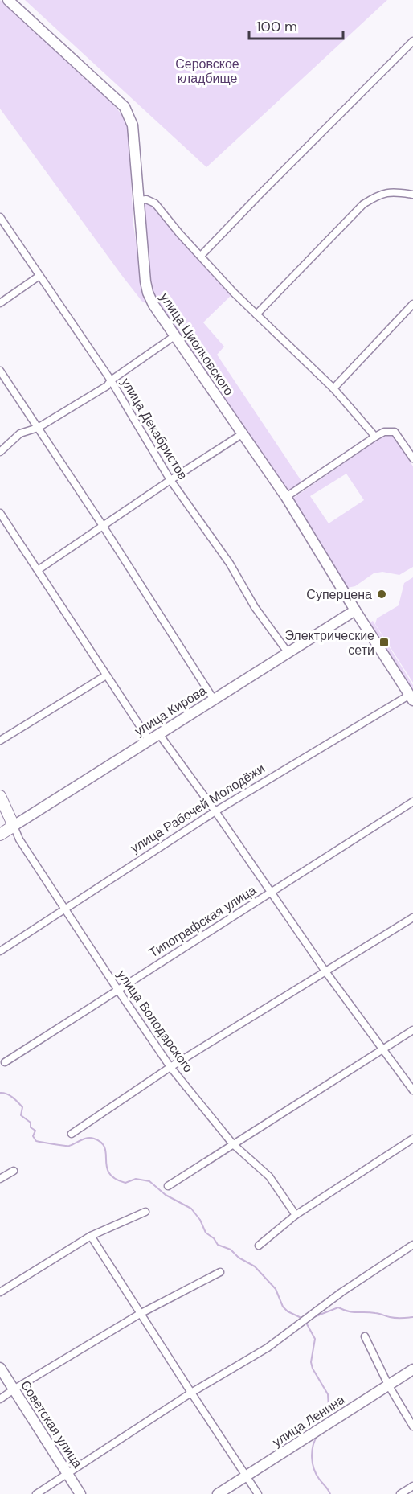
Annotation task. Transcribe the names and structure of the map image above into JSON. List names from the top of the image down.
{
  "streets": {
    "main road": [
      "улица Циолковского",
      "улица Кирова",
      "улица Ленина",
      "Советская улица"
    ],
    "street": [
      "улица Декабристов",
      "улица Рабочей Молодёжи",
      "Типографская улица",
      "улица Володарского"
    ]
  },
  "crossings": [
    ["улица Циолковского", "улица Кирова"],
    ["улица Циолковского", "улица Рабочей Молодёжи"],
    ["улица Декабристов", "улица Кирова"],
    ["улица Кирова", "улица Володарского"],
    ["улица Рабочей Молодёжи", "улица Володарского"],
    ["Типографская улица", "улица Володарского"]
  ],
  "parks": ["Серовское кладбище"],
  "places": {
    "other": ["Суперцена"],
    "transit": ["Электрические сети"]
  },
  "scale_bar": "100 m"
}
